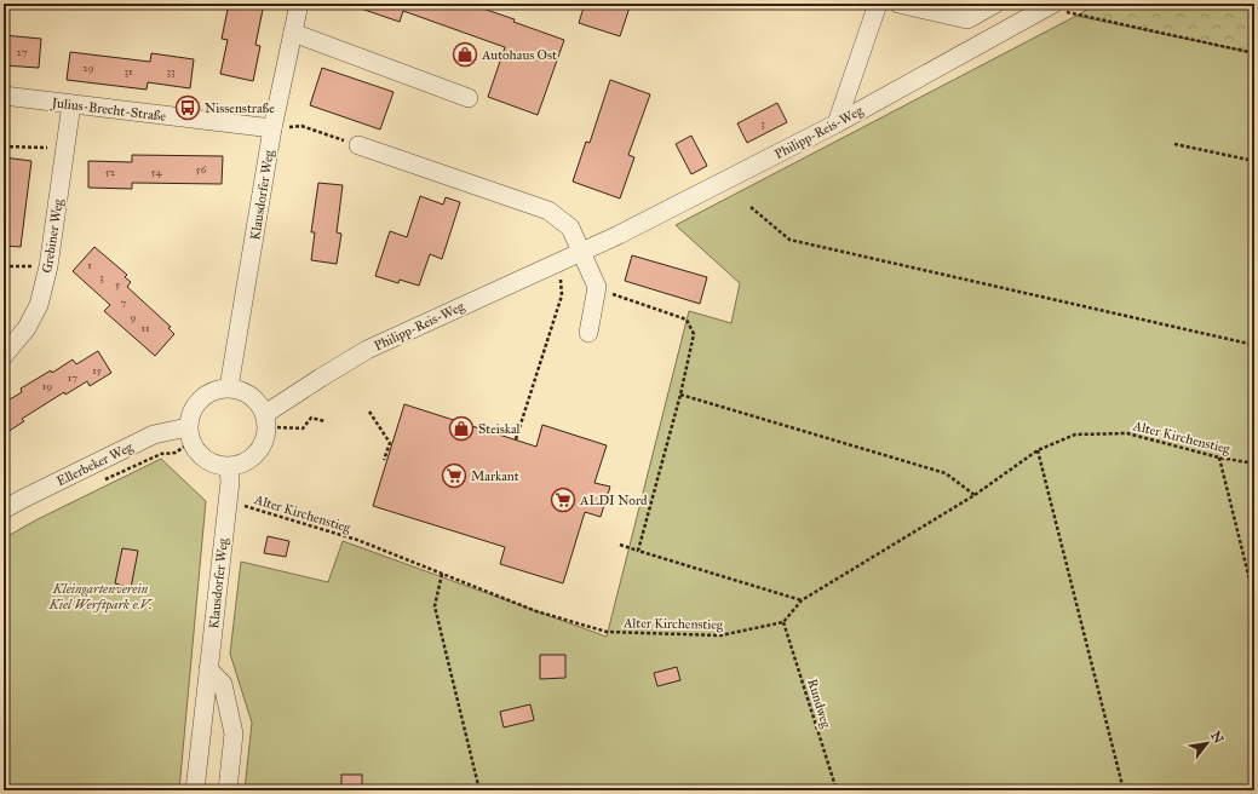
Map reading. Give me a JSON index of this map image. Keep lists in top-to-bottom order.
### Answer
{
  "streets": {
    "street": [
      "Julius-Brecht-Straße",
      "Philipp-Reis-Weg",
      "Klausdorfer Weg",
      "Grebiner Weg",
      "Ellerbeker Weg"
    ],
    "path": ["Alter Kirchenstieg", "Rundweg"]
  },
  "crossings": [
    ["Julius-Brecht-Straße", "Klausdorfer Weg"],
    ["Julius-Brecht-Straße", "Grebiner Weg"],
    ["Philipp-Reis-Weg", "Klausdorfer Weg"],
    ["Philipp-Reis-Weg", "Ellerbeker Weg"],
    ["Klausdorfer Weg", "Alter Kirchenstieg"],
    ["Klausdorfer Weg", "Ellerbeker Weg"],
    ["Alter Kirchenstieg", "Rundweg"]
  ],
  "parks": ["Kleingartenverein Kiel Werftpark e.V."],
  "places": {
    "shop": ["Autohaus Ost", "Steiskal"],
    "bus stop": ["Nissenstraße"],
    "supermarket": ["Markant", "ALDI Nord"]
  },
  "house_numbers": [
    "27",
    "29",
    "31",
    "33",
    "3",
    "56",
    "52",
    "54",
    "1",
    "3",
    "5",
    "7",
    "9",
    "11",
    "15",
    "17",
    "19"
  ],
  "north": "top right"
}
